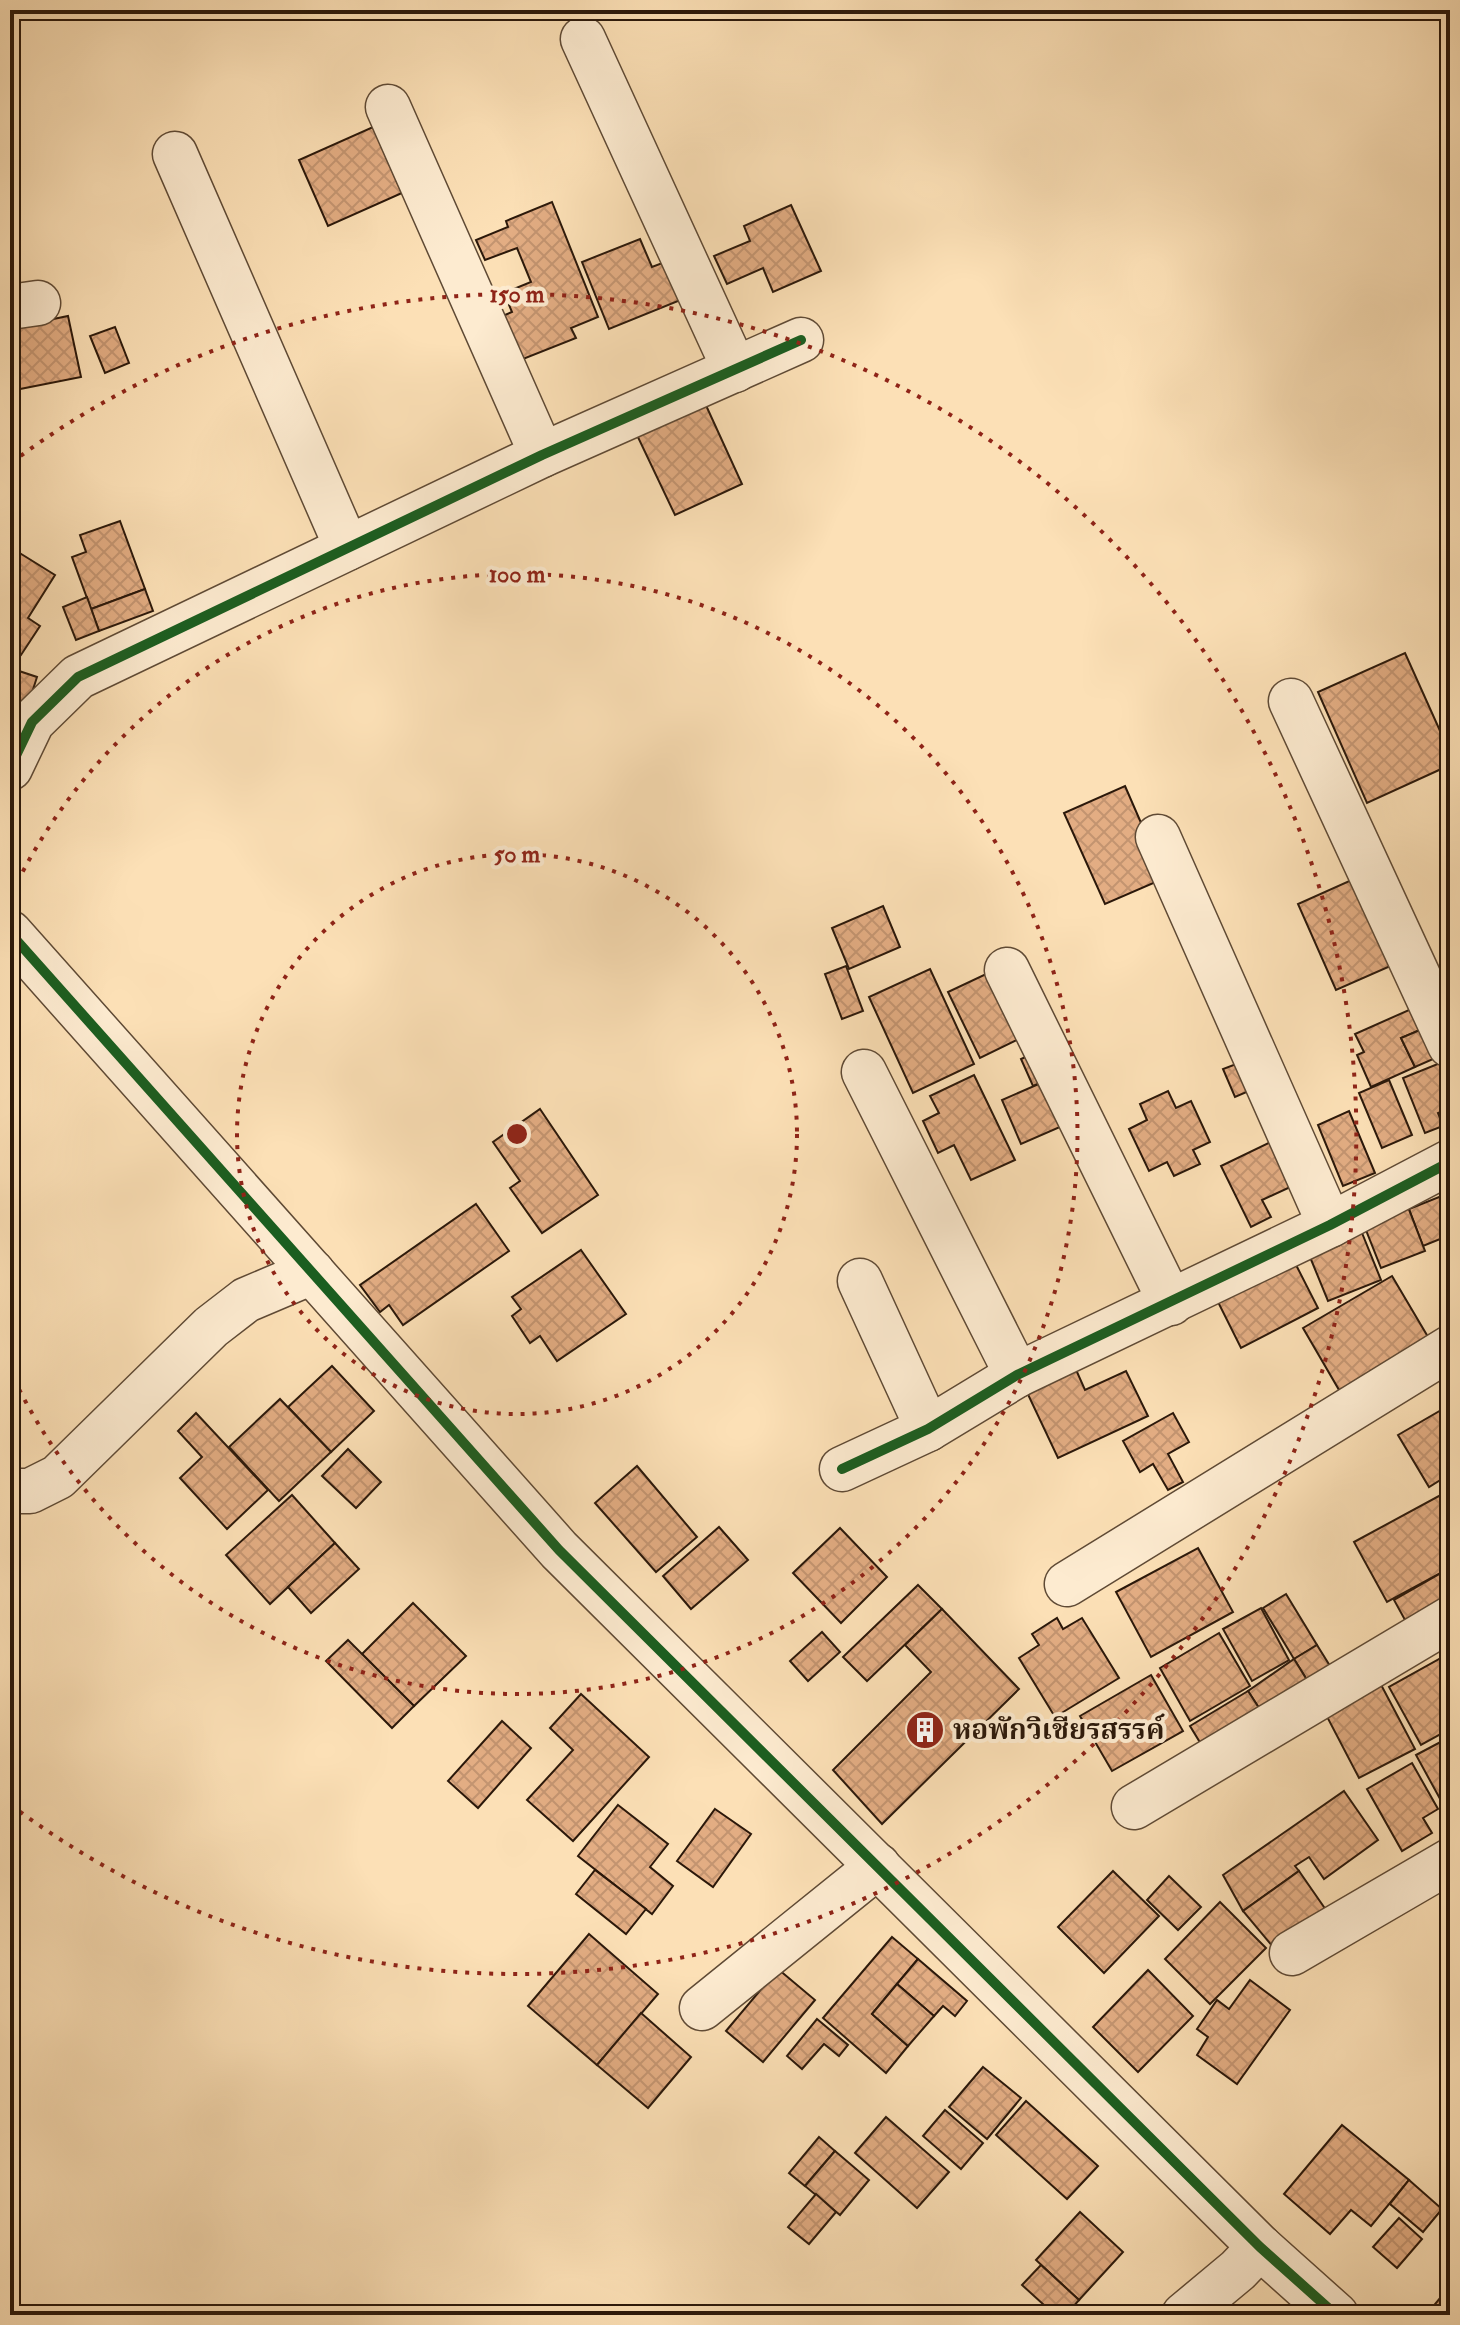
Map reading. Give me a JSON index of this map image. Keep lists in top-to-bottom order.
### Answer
{
  "places": {
    "building": ["หอพักวิเชียรสรรค์"]
  },
  "rings": ["150 m", "100 m", "50 m"]
}
